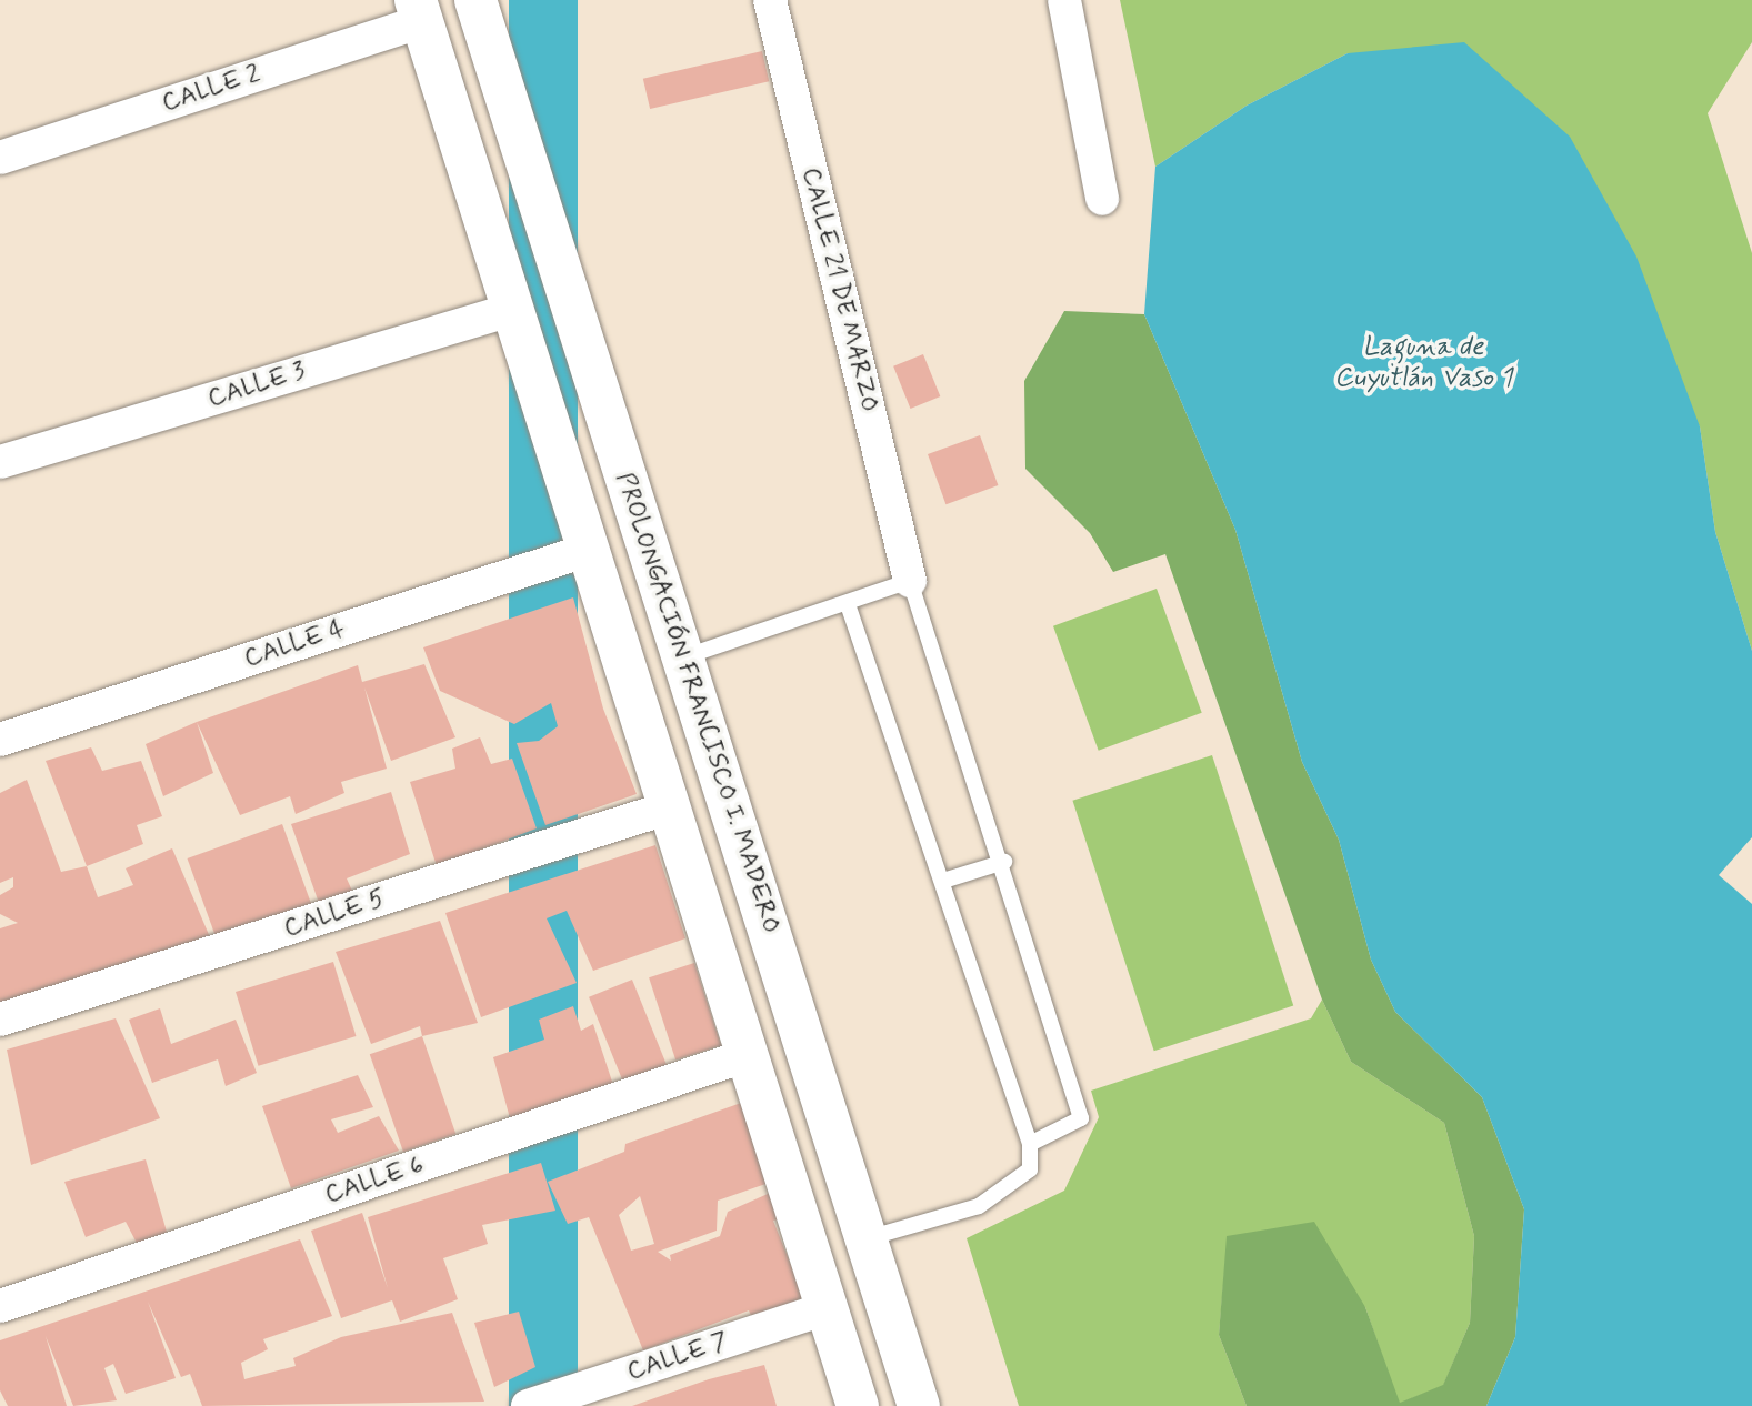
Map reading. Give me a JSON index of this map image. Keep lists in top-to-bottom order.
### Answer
{
  "streets": {
    "street": [
      "CALLE 2",
      "CALLE 21 DE MARZO",
      "CALLE 3",
      "CALLE 4",
      "PROLONGACIÓN FRANCISCO I. MADERO",
      "CALLE 5",
      "CALLE 6",
      "CALLE 7"
    ]
  },
  "water": ["Laguna de Cuyutlán Vaso 1"]
}
